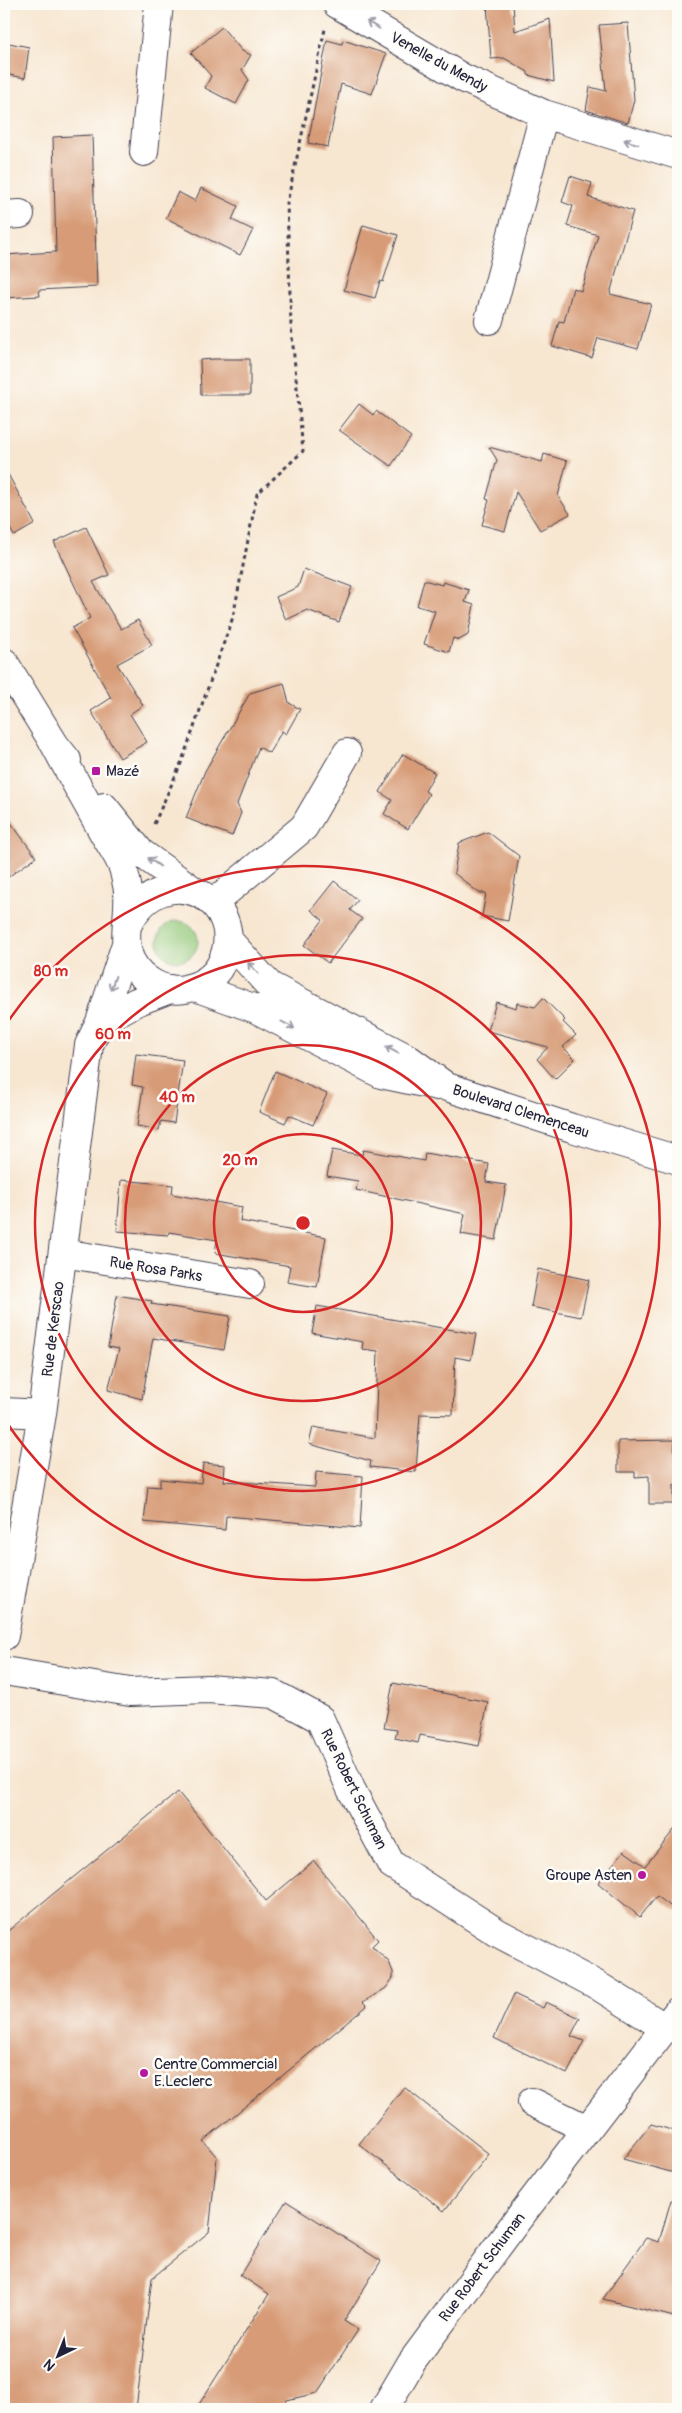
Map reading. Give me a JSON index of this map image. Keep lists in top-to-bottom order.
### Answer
{
  "streets": {
    "street": [
      "Venelle du Mendy",
      "Boulevard Clemenceau",
      "Rue Rosa Parks",
      "Rue de Kerscao",
      "Rue Robert Schuman"
    ]
  },
  "crossings": [
    ["Boulevard Clemenceau", "Rue de Kerscao"],
    ["Rue Rosa Parks", "Rue de Kerscao"]
  ],
  "one_way": ["Venelle du Mendy"],
  "places": {
    "transit": ["Mazé"],
    "other": ["Groupe Asten", "Centre Commercial E.Leclerc"]
  },
  "north": "bottom left",
  "rings": [
    "80 m",
    "60 m",
    "40 m",
    "20 m"
  ]
}
